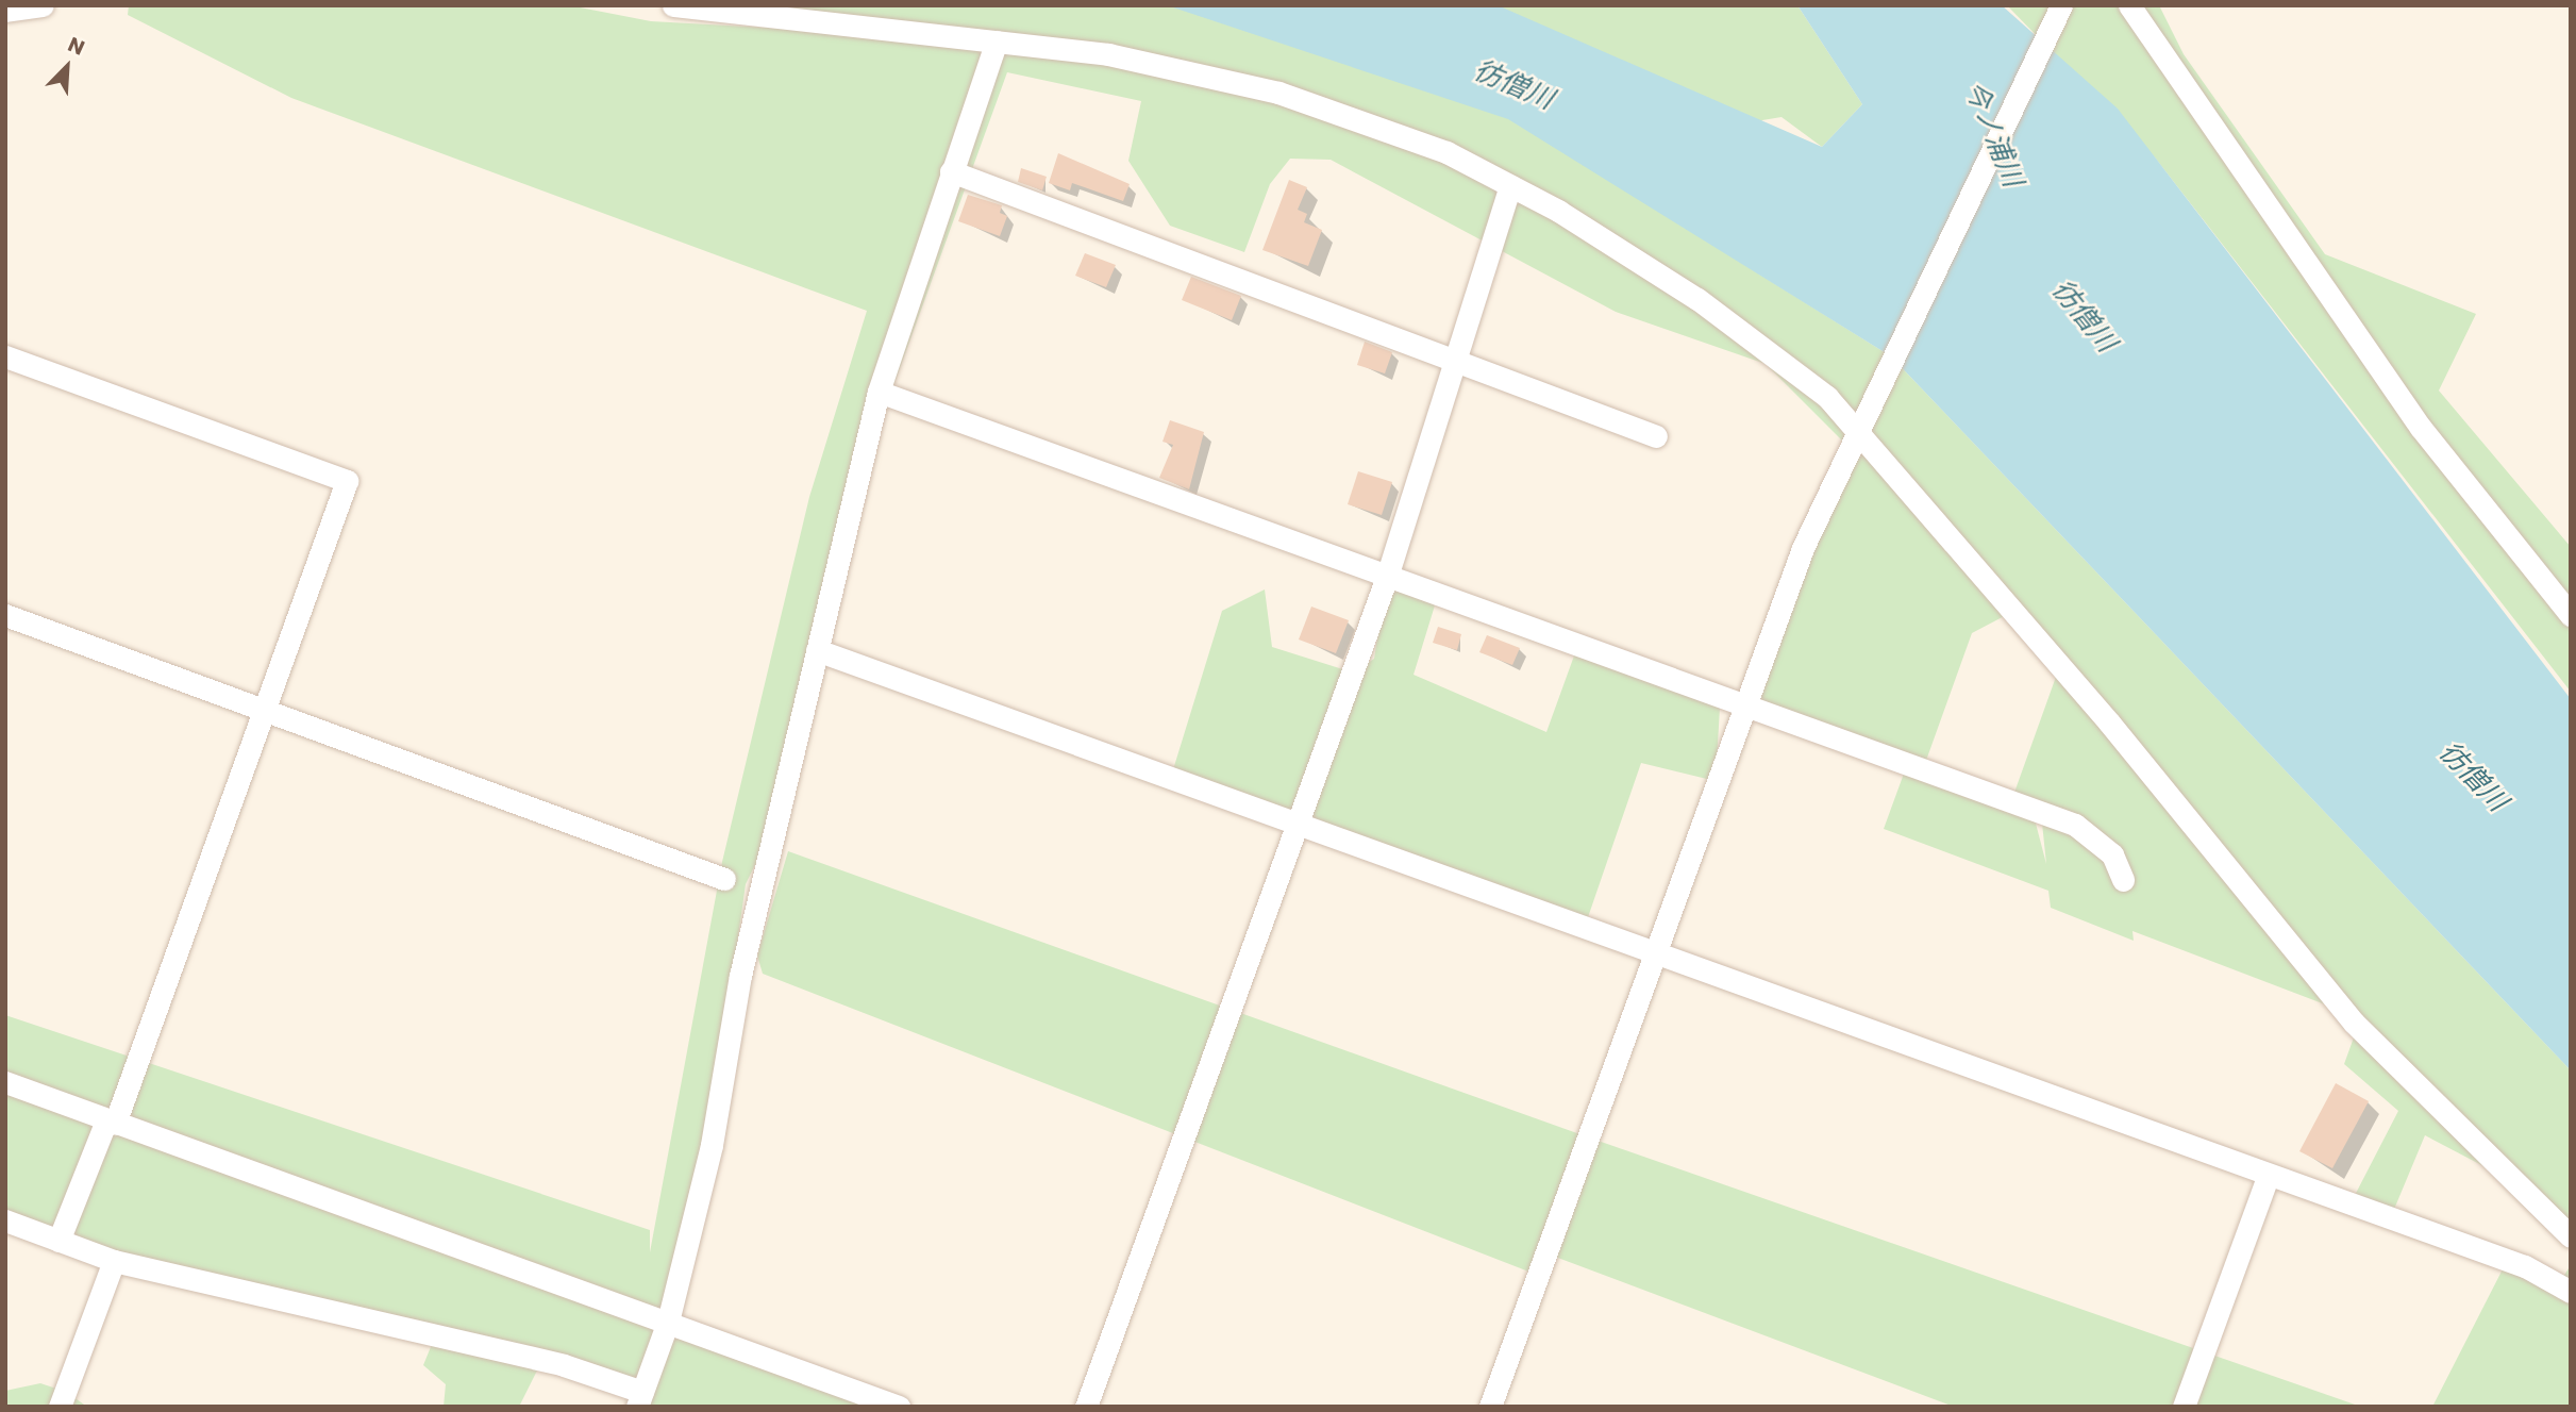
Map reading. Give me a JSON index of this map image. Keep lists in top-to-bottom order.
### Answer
{
  "water": ["彷僧川", "今ノ浦川"],
  "north": "top right"
}
